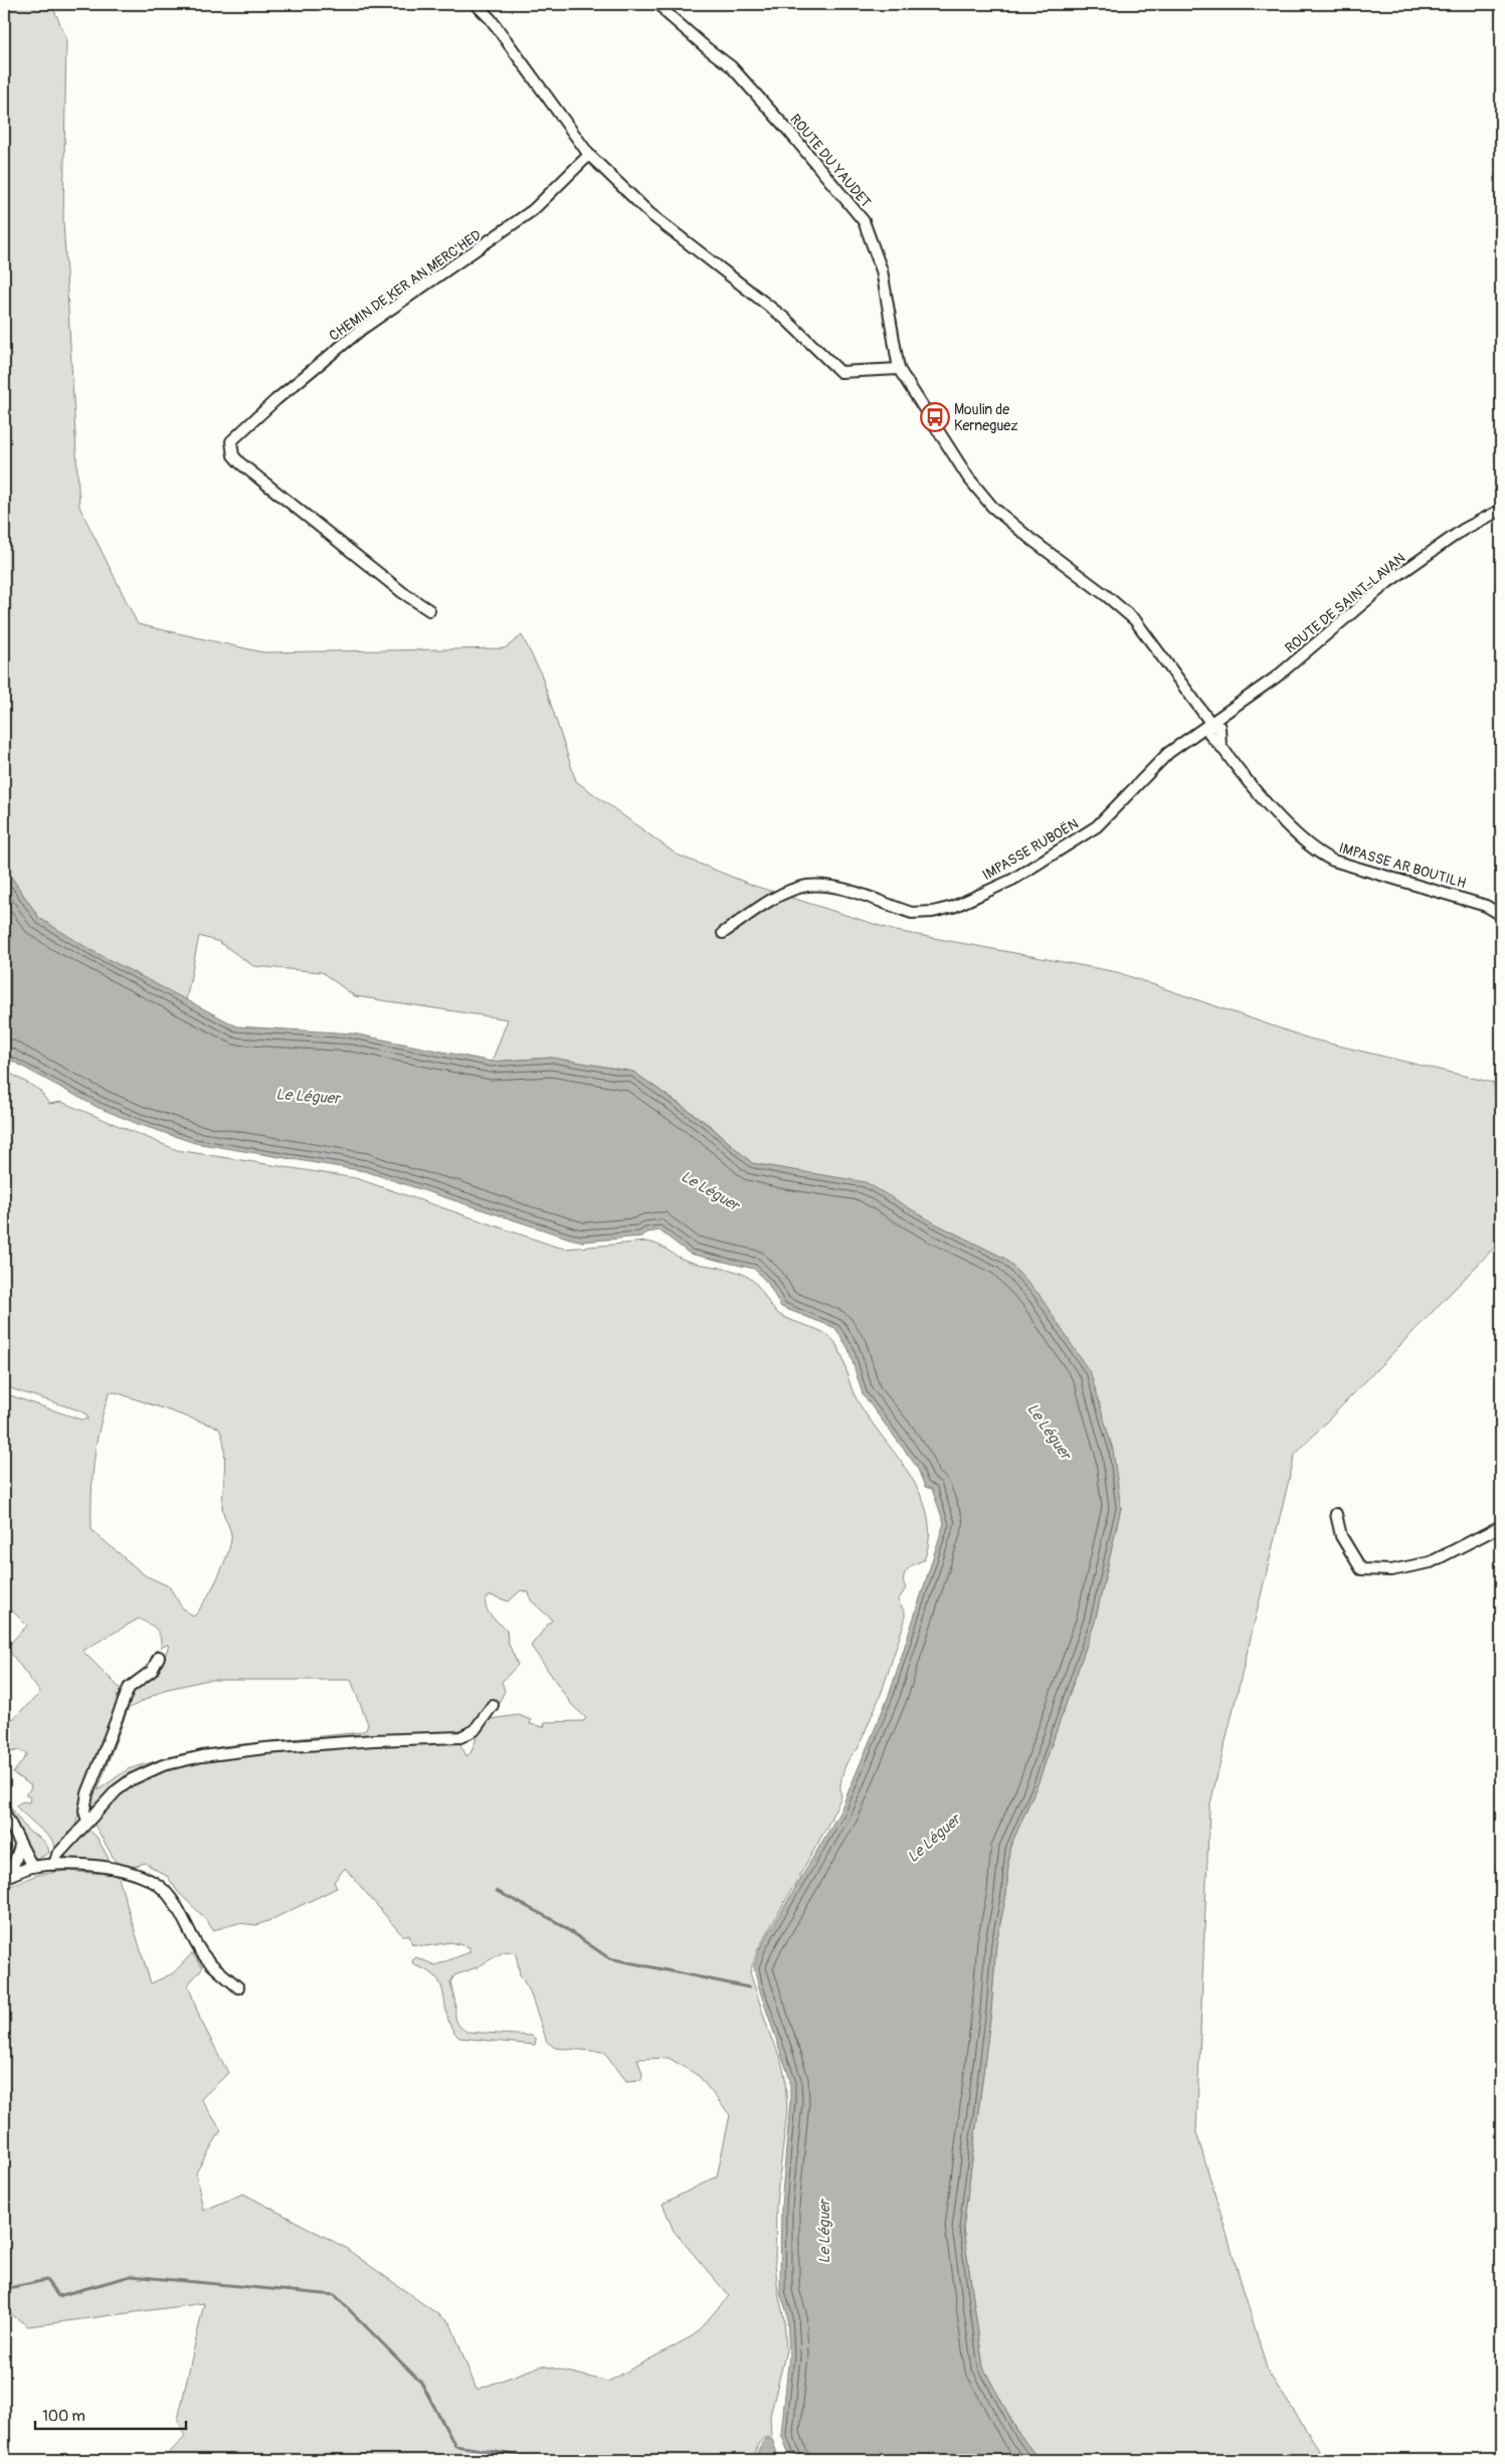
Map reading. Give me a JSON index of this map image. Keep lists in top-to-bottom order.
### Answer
{
  "streets": {
    "street": [
      "ROUTE DU YAUDET",
      "CHEMIN DE KER AN MERC'HED",
      "ROUTE DE SAINT-LAVAN",
      "IMPASSE RUBOËN",
      "IMPASSE AR BOUTILH"
    ]
  },
  "crossings": [
    ["ROUTE DU YAUDET", "ROUTE DE SAINT-LAVAN"],
    ["ROUTE DU YAUDET", "IMPASSE RUBOËN"],
    ["ROUTE DU YAUDET", "IMPASSE AR BOUTILH"],
    ["ROUTE DE SAINT-LAVAN", "IMPASSE RUBOËN"],
    ["ROUTE DE SAINT-LAVAN", "IMPASSE AR BOUTILH"],
    ["IMPASSE RUBOËN", "IMPASSE AR BOUTILH"]
  ],
  "water": ["Le Léguer"],
  "places": {
    "bus stop": ["Moulin de Kerneguez"]
  },
  "scale_bar": "100 m"
}
